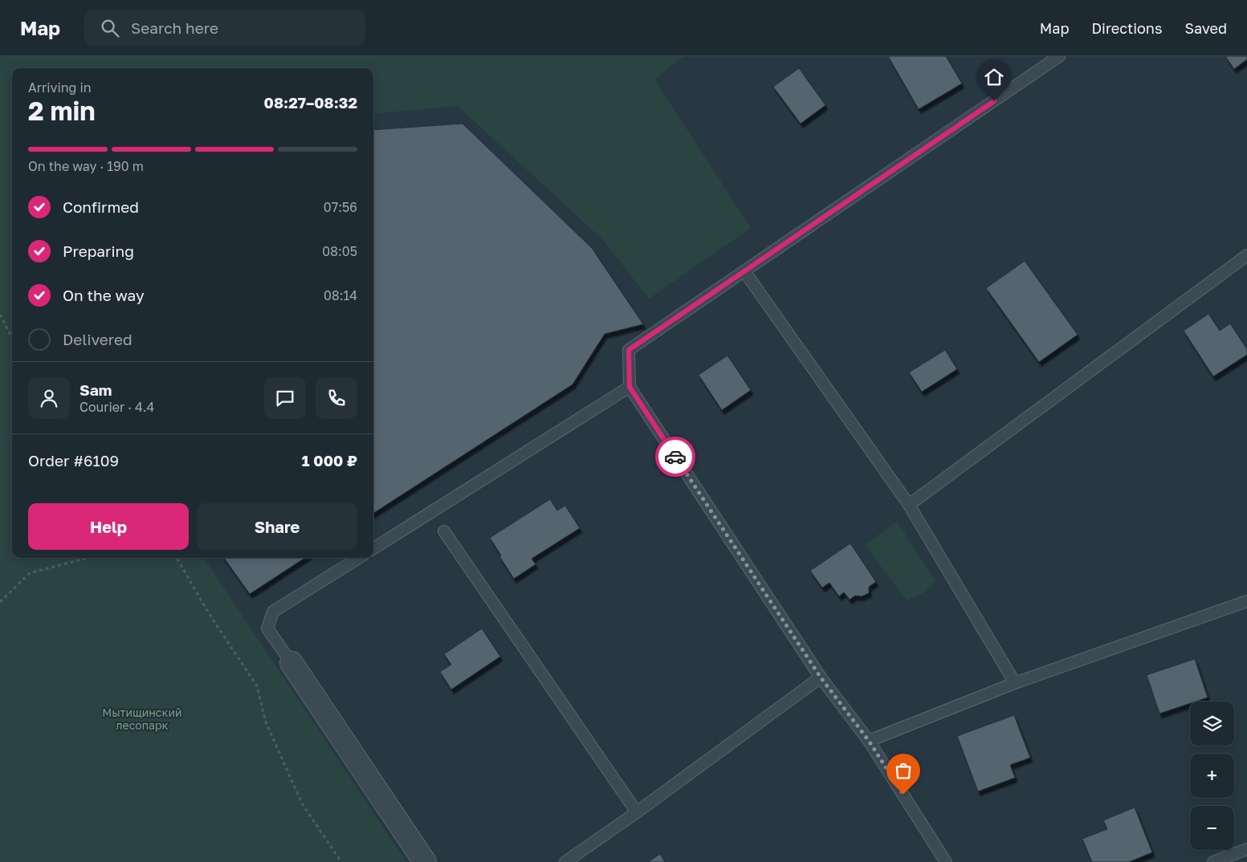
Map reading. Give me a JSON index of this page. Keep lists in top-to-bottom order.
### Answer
{
  "parks": ["Мытищинский лесопарк"],
  "page": {
    "header": "Map",
    "search": "Search here",
    "nav": ["Map", "Directions", "Saved"],
    "heading": ["2 min", "Arriving in", "08:27–08:32"],
    "panel": [
      "Sam",
      "Courier · 4.4",
      "Order #6109",
      "1 000 ₽"
    ],
    "bar": "On the way · 190 m",
    "list": [
      ["Confirmed", "07:56"],
      ["Preparing", "08:05"],
      ["On the way", "08:14"],
      "Delivered"
    ],
    "buttons": ["Help", "Share"],
    "map_buttons": ["+", "−"]
  }
}
